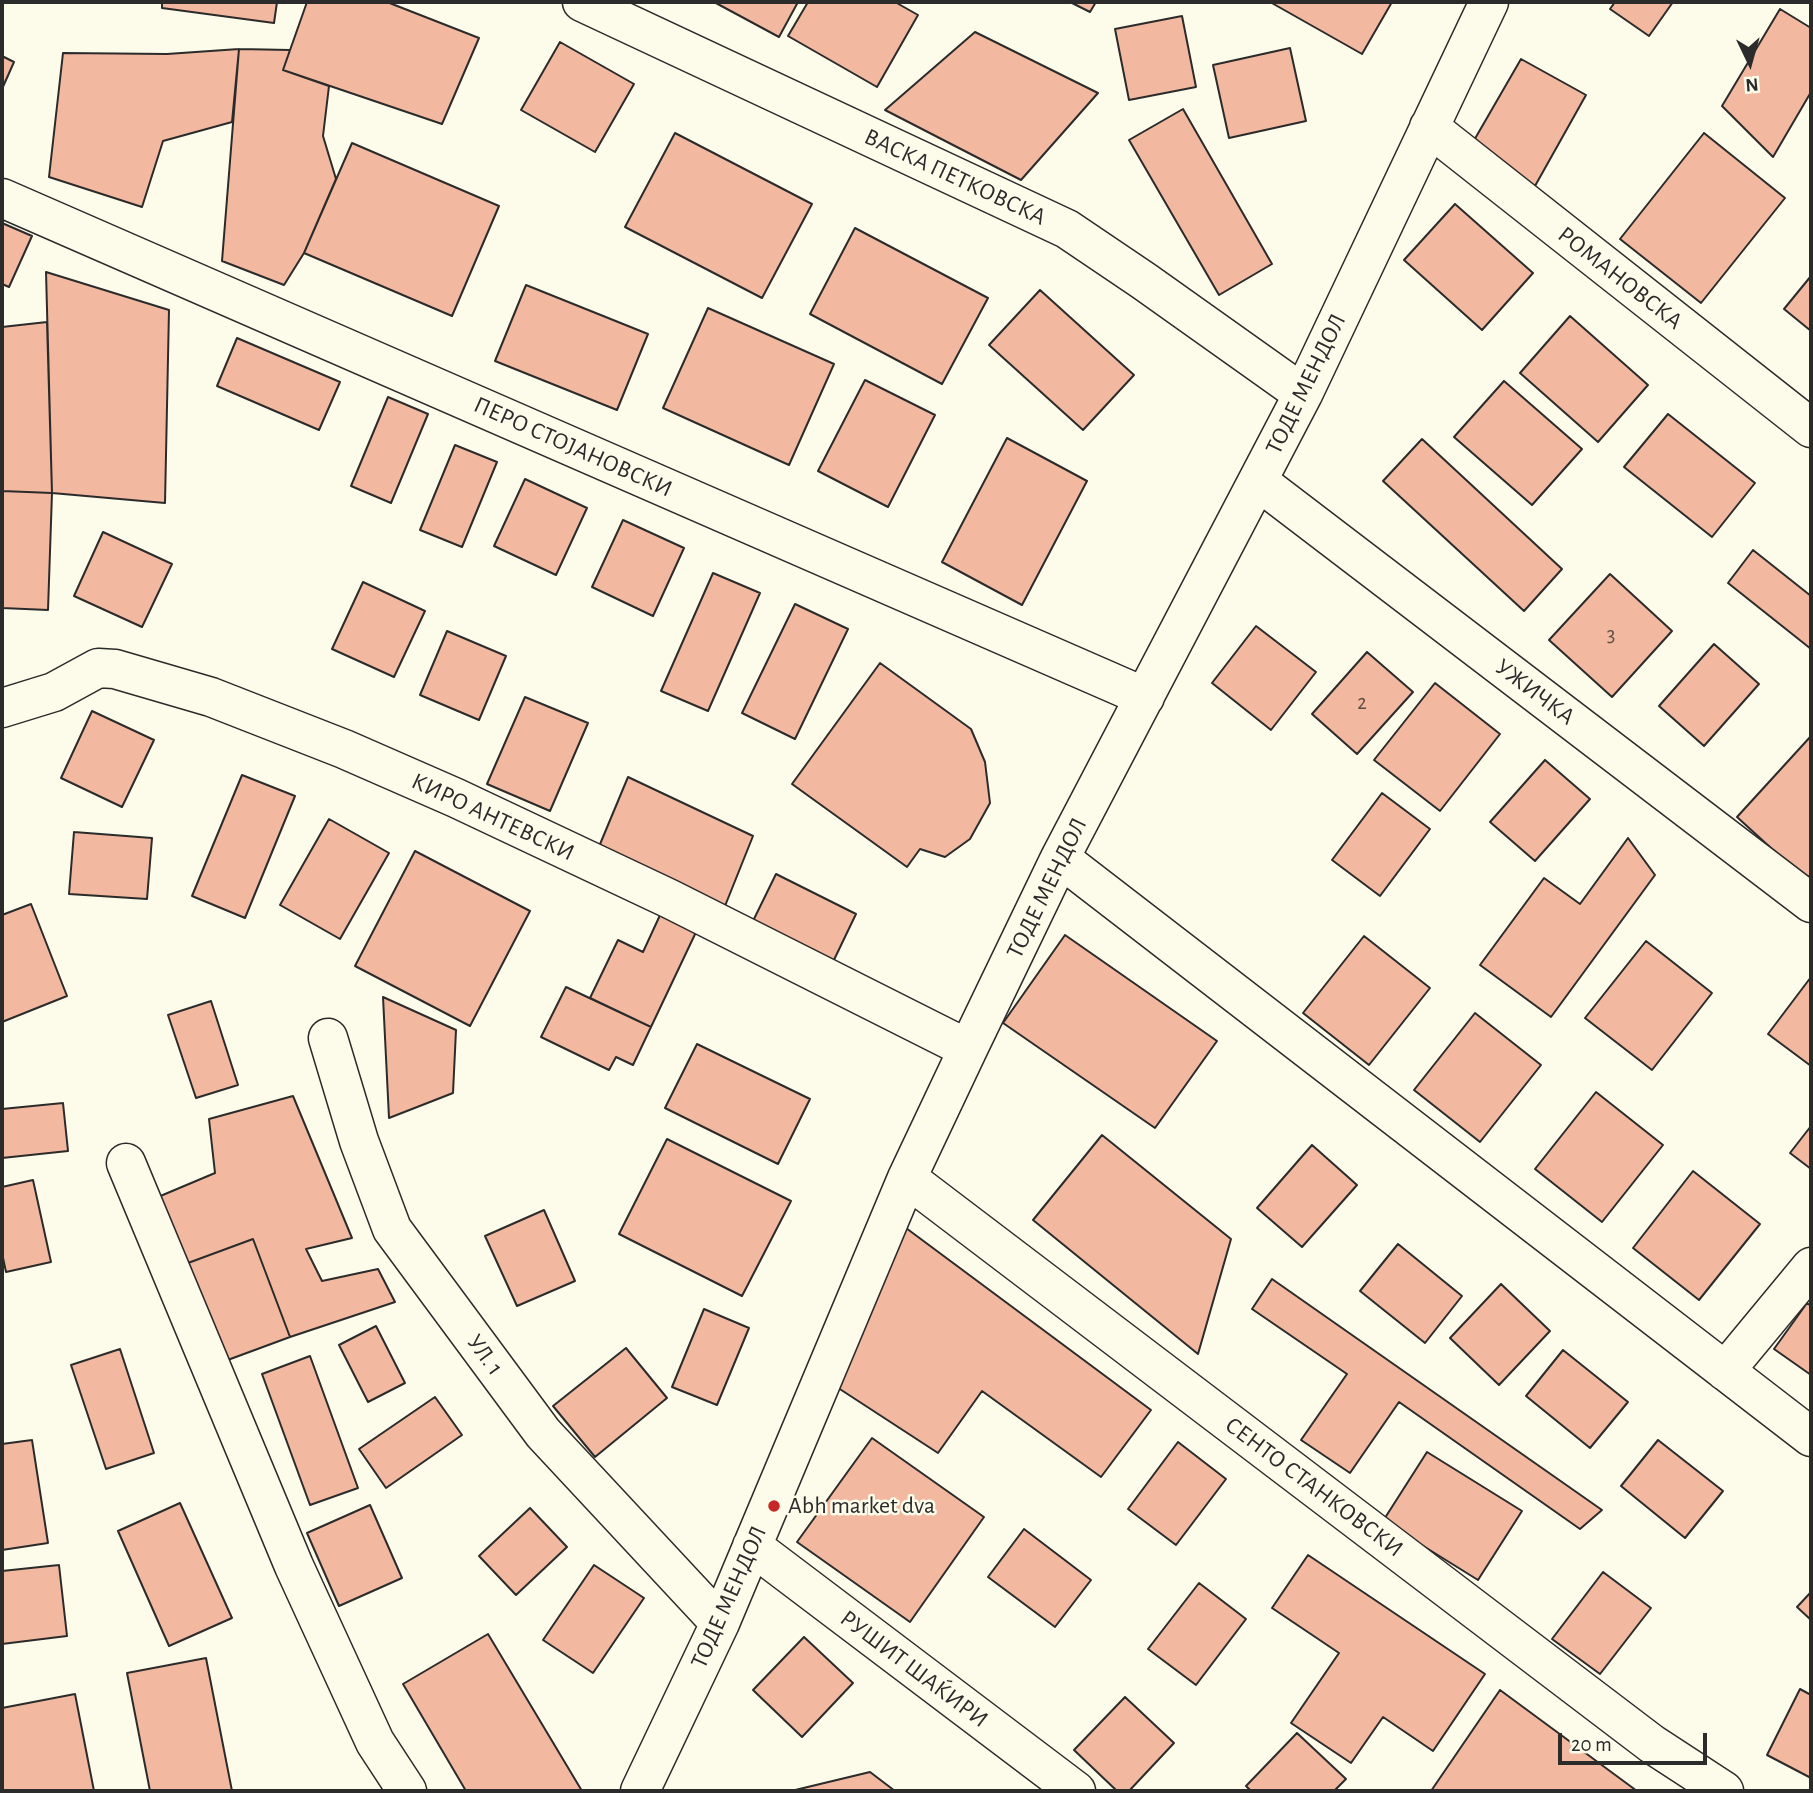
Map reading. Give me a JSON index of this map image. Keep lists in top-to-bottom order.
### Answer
{
  "streets": {
    "street": [
      "ВАСКА ПЕТКОВСКА",
      "РОМАНОВСКА",
      "ТОДЕ МЕНДОЛ",
      "ПЕРО СТОЈАНОВСКИ",
      "УЖИЧКА",
      "КИРО АНТЕВСКИ",
      "УЛ. 1",
      "СЕНТО СТАНКОВСКИ",
      "РУШИТ ШАЌИРИ"
    ]
  },
  "crossings": [
    ["ВАСКА ПЕТКОВСКА", "ТОДЕ МЕНДОЛ"],
    ["РОМАНОВСКА", "ТОДЕ МЕНДОЛ"],
    ["ТОДЕ МЕНДОЛ", "ПЕРО СТОЈАНОВСКИ"],
    ["ТОДЕ МЕНДОЛ", "УЖИЧКА"],
    ["ТОДЕ МЕНДОЛ", "КИРО АНТЕВСКИ"],
    ["ТОДЕ МЕНДОЛ", "УЛ. 1"],
    ["ТОДЕ МЕНДОЛ", "СЕНТО СТАНКОВСКИ"],
    ["ТОДЕ МЕНДОЛ", "РУШИТ ШАЌИРИ"]
  ],
  "places": ["Abh market dva"],
  "house_numbers": ["3", "2"],
  "scale_bar": "20 m",
  "north": "bottom"
}
